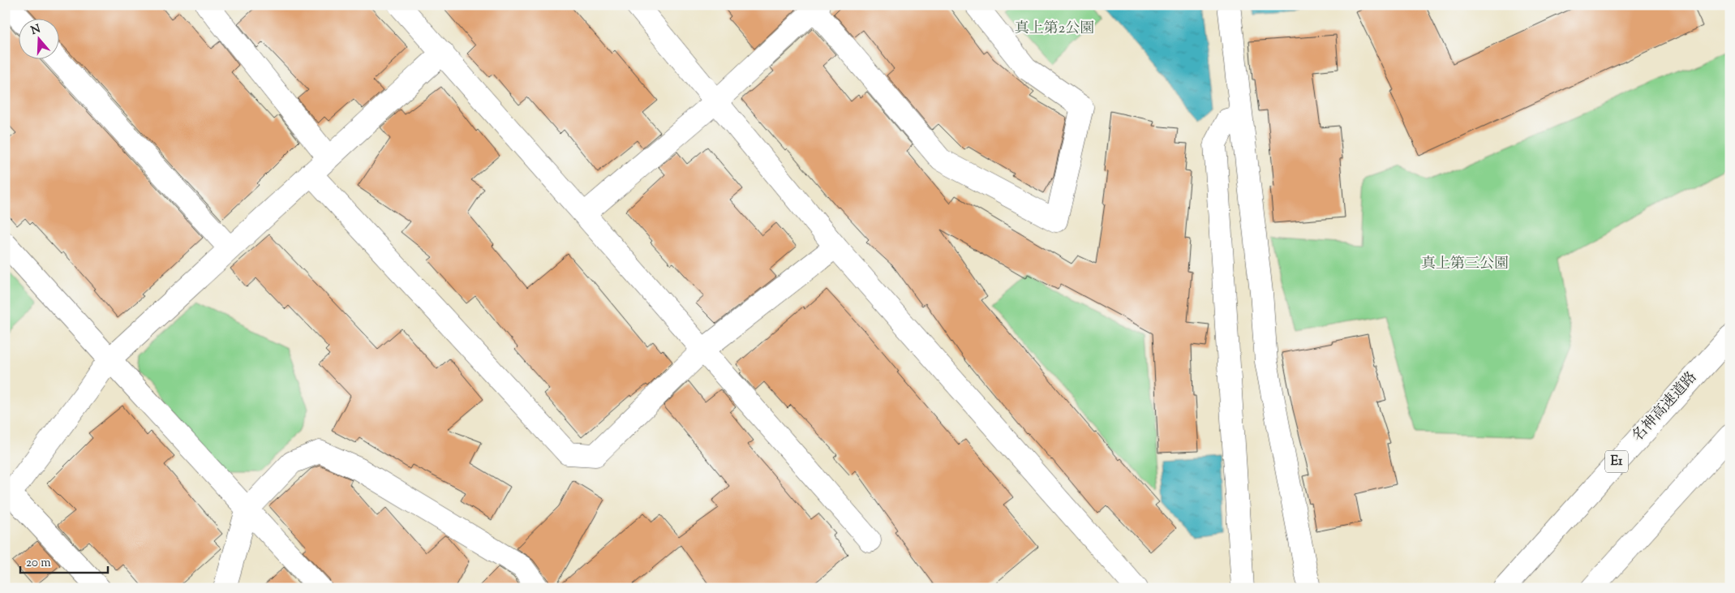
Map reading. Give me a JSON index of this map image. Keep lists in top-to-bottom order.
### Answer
{
  "streets": {
    "main road": ["名神高速道路", "E1"]
  },
  "parks": ["真上第2公園", "真上第三公園"],
  "scale_bar": "20 m",
  "north": "top"
}
